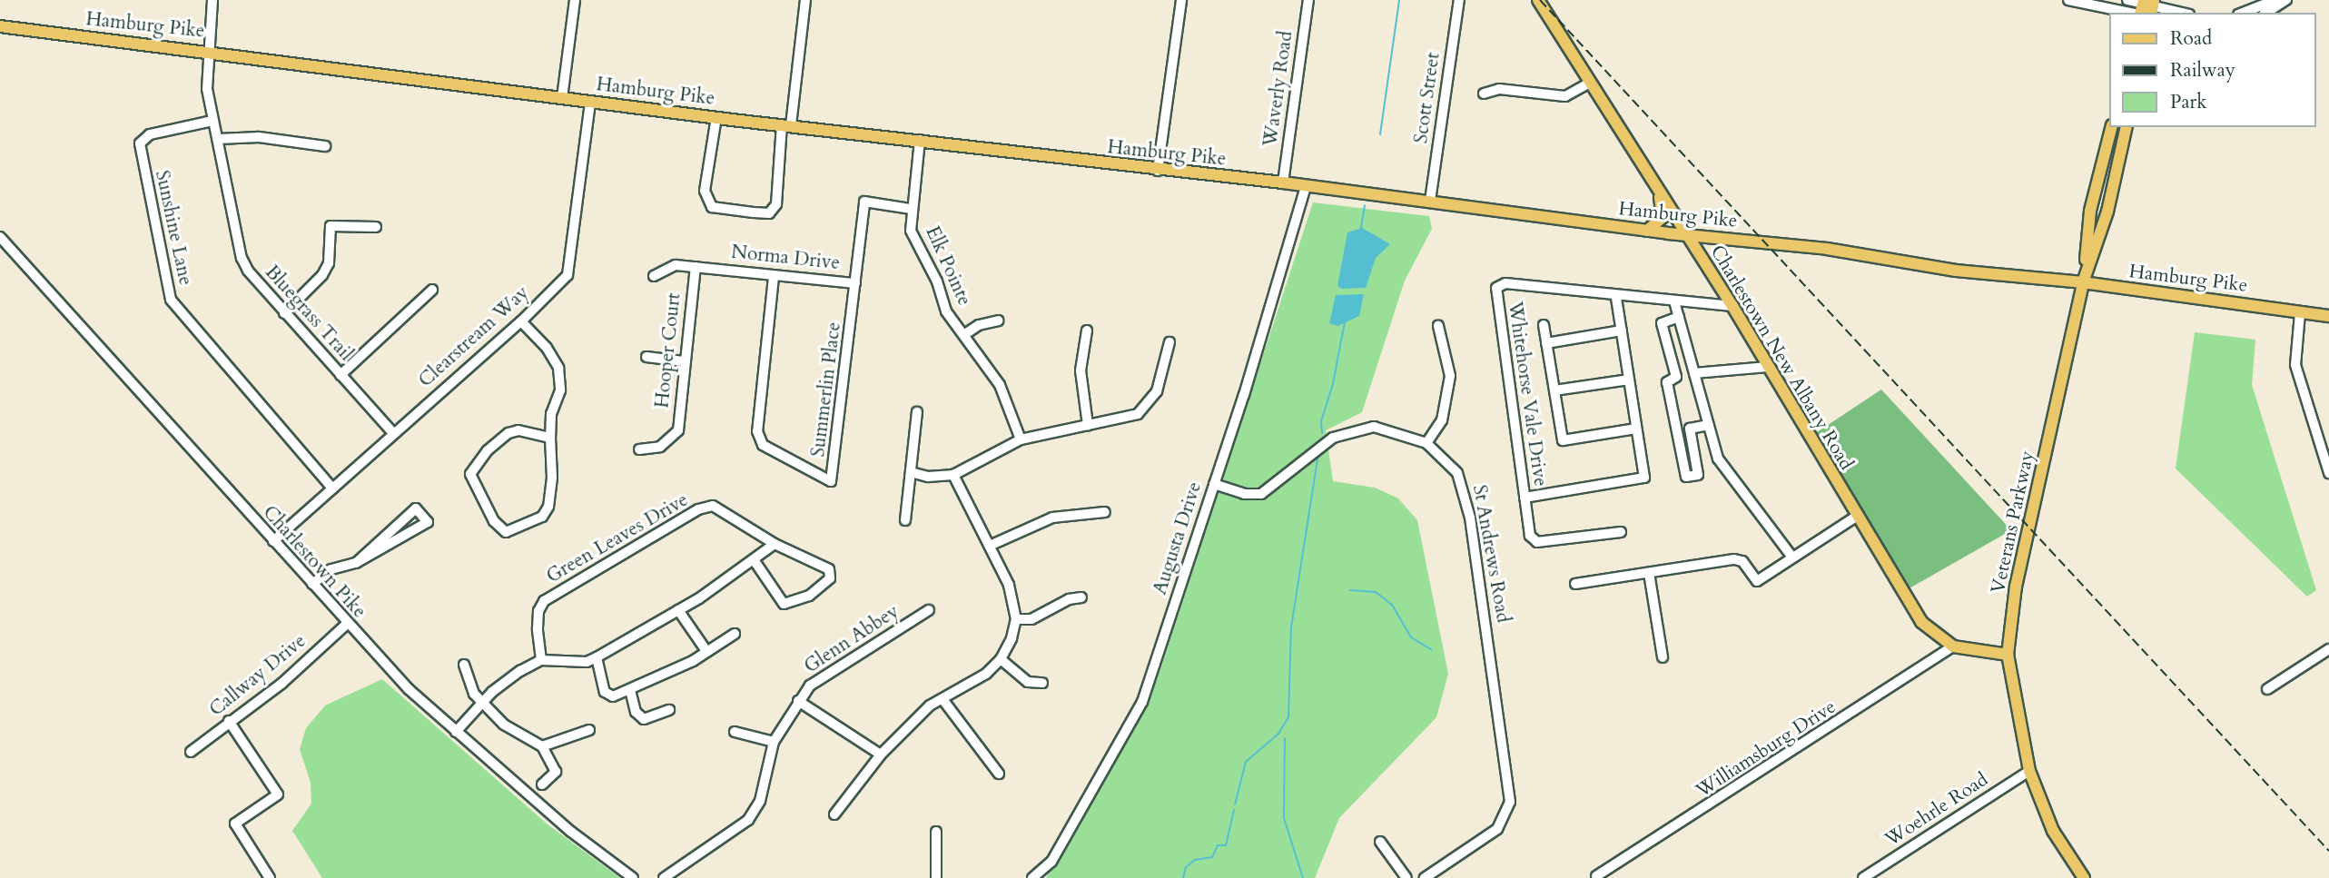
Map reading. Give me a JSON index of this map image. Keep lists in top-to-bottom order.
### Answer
{
  "streets": {
    "main road": ["Hamburg Pike", "Charlestown New Albany Road", "Veterans Parkway"],
    "street": [
      "Waverly Road",
      "Scott Street",
      "Sunshine Lane",
      "Norma Drive",
      "Elk Pointe",
      "Bluegrass Trail",
      "Clearstream Way",
      "Hooper Court",
      "Summerlin Place",
      "Whitehorse Vale Drive",
      "Green Leaves Drive",
      "Augusta Drive",
      "St Andrews Road",
      "Charlestown Pike",
      "Glenn Abbey",
      "Callway Drive",
      "Williamsburg Drive",
      "Woehrle Road"
    ]
  },
  "crossings": [
    ["Hamburg Pike", "Waverly Road"],
    ["Hamburg Pike", "Scott Street"],
    ["Hamburg Pike", "Elk Pointe"],
    ["Hamburg Pike", "Bluegrass Trail"],
    ["Hamburg Pike", "Clearstream Way"],
    ["Hamburg Pike", "Charlestown New Albany Road"],
    ["Hamburg Pike", "Veterans Parkway"],
    ["Hamburg Pike", "Augusta Drive"],
    ["Sunshine Lane", "Bluegrass Trail"],
    ["Sunshine Lane", "Clearstream Way"],
    ["Norma Drive", "Elk Pointe"],
    ["Norma Drive", "Hooper Court"],
    ["Norma Drive", "Summerlin Place"],
    ["Bluegrass Trail", "Clearstream Way"],
    ["Clearstream Way", "Charlestown Pike"],
    ["Charlestown New Albany Road", "Whitehorse Vale Drive"],
    ["Charlestown New Albany Road", "Veterans Parkway"],
    ["Charlestown New Albany Road", "Williamsburg Drive"],
    ["Veterans Parkway", "Woehrle Road"],
    ["Augusta Drive", "St Andrews Road"],
    ["Charlestown Pike", "Callway Drive"]
  ],
  "legend": ["Road", "Railway", "Park"]
}
